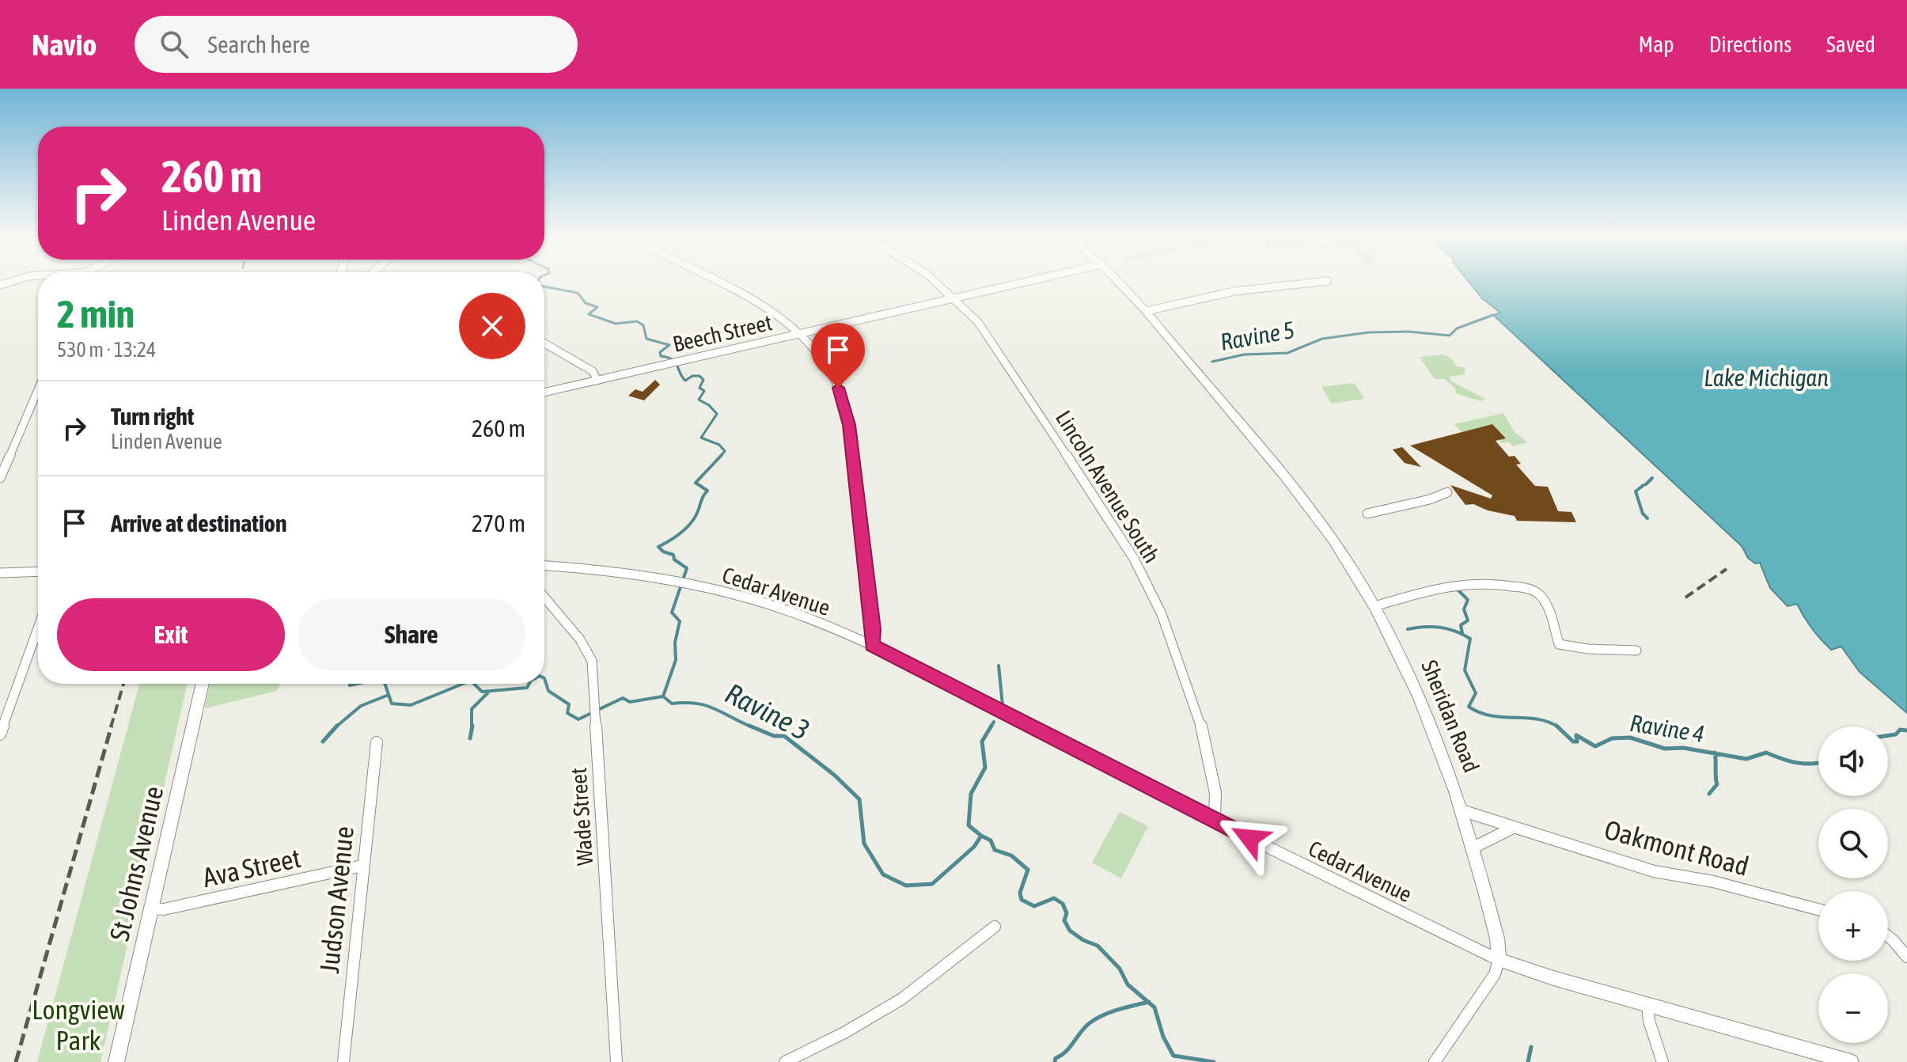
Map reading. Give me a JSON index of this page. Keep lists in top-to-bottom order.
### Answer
{
  "streets": {
    "street": [
      "Beech Street",
      "Lincoln Avenue South",
      "Cedar Avenue",
      "Sheridan Road",
      "Wade Street",
      "Oakmont Road",
      "St Johns Avenue",
      "Ava Street",
      "Judson Avenue"
    ]
  },
  "crossings": [
    ["Beech Street", "Lincoln Avenue South"],
    ["Lincoln Avenue South", "Cedar Avenue"],
    ["Cedar Avenue", "Sheridan Road"],
    ["Sheridan Road", "Oakmont Road"],
    ["St Johns Avenue", "Ava Street"],
    ["Ava Street", "Judson Avenue"]
  ],
  "water": [
    "Ravine 5",
    "Lake Michigan",
    "Ravine 3",
    "Ravine 4"
  ],
  "parks": ["Longview Park"],
  "page": {
    "header": "Navio",
    "search": "Search here",
    "nav": ["Map", "Directions", "Saved"],
    "turn": ["260 m", "Linden Avenue"],
    "heading": ["2 min", "530 m · 13:24"],
    "list": [
      {
        "name": "Turn right",
        "note": "Linden Avenue",
        "value": "260 m"
      },
      {
        "name": "Arrive at destination",
        "value": "270 m"
      }
    ],
    "buttons": ["Exit", "Share"],
    "map_buttons": ["+", "−"]
  }
}
